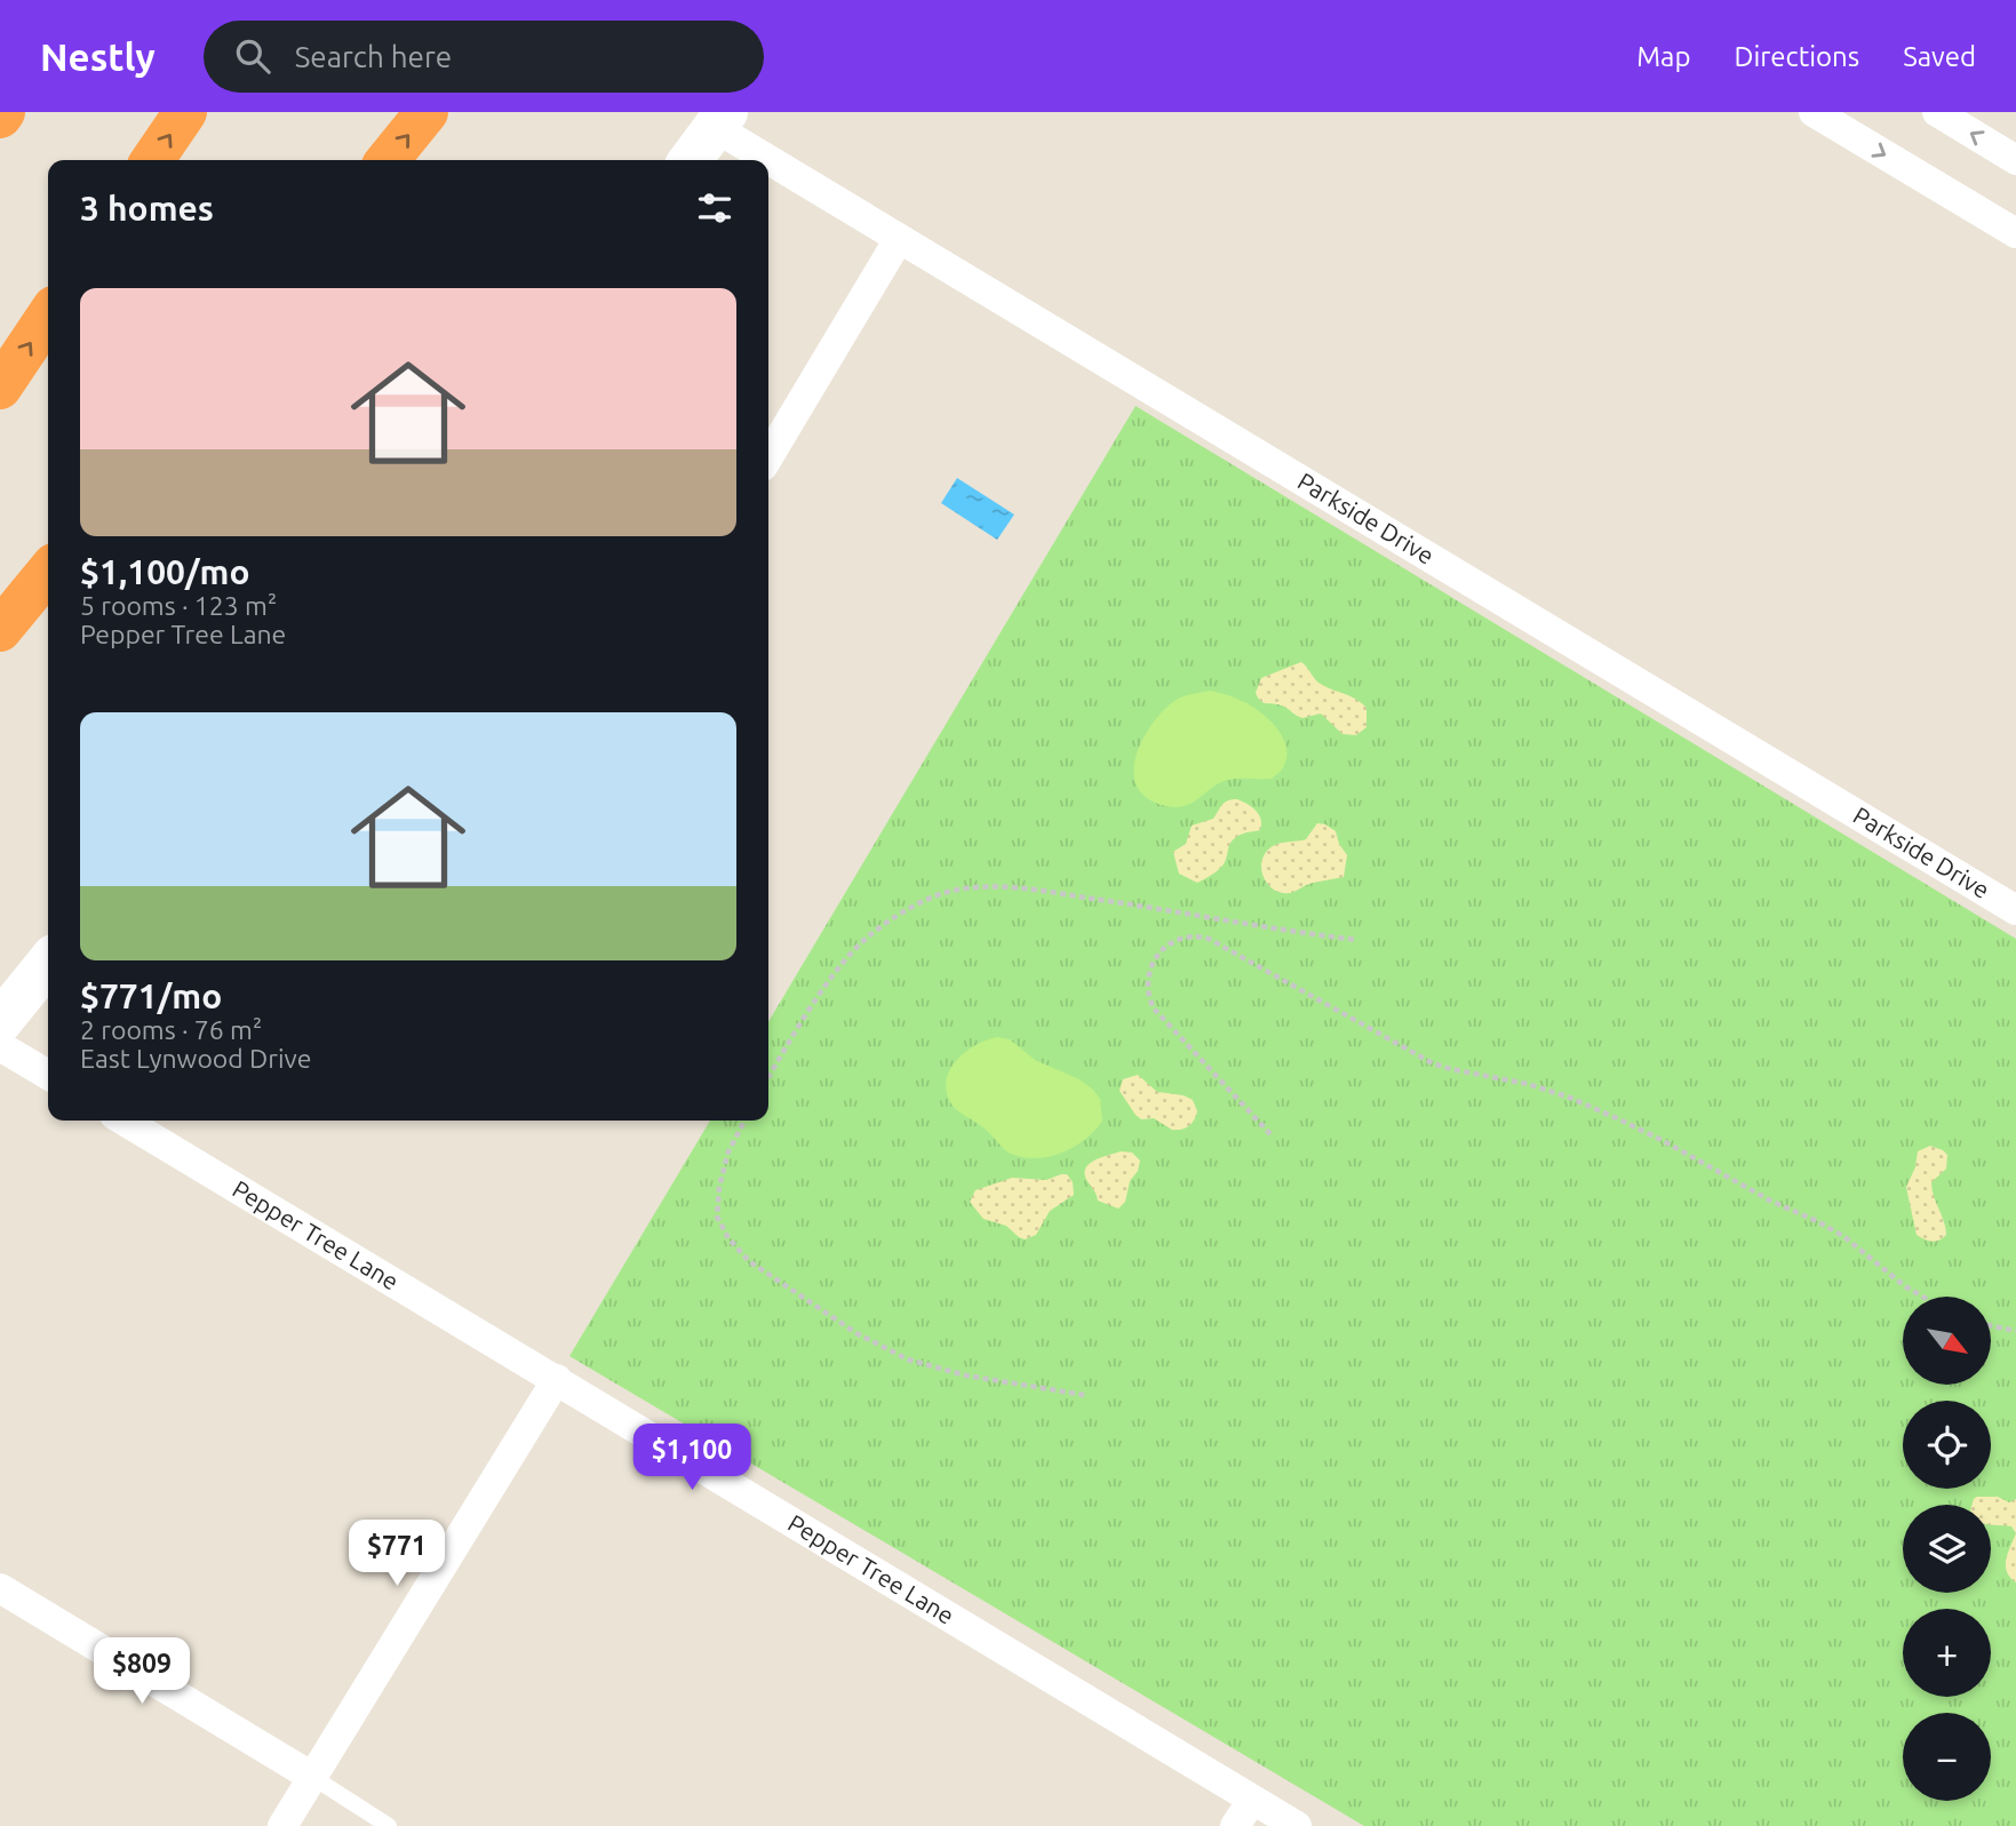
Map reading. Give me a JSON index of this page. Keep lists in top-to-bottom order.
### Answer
{
  "streets": {
    "street": ["Parkside Drive", "Pepper Tree Lane"]
  },
  "north": "bottom right",
  "page": {
    "header": "Nestly",
    "search": "Search here",
    "nav": ["Map", "Directions", "Saved"],
    "heading": "3 homes",
    "list": [
      {
        "name": "$1,100/mo",
        "note": "5 rooms · 123 m² · Pepper Tree Lane"
      },
      {
        "name": "$771/mo",
        "note": "2 rooms · 76 m² · East Lynwood Drive"
      }
    ],
    "map_buttons": ["+", "−"],
    "price": ["$1,100", "$771", "$809"]
  }
}
